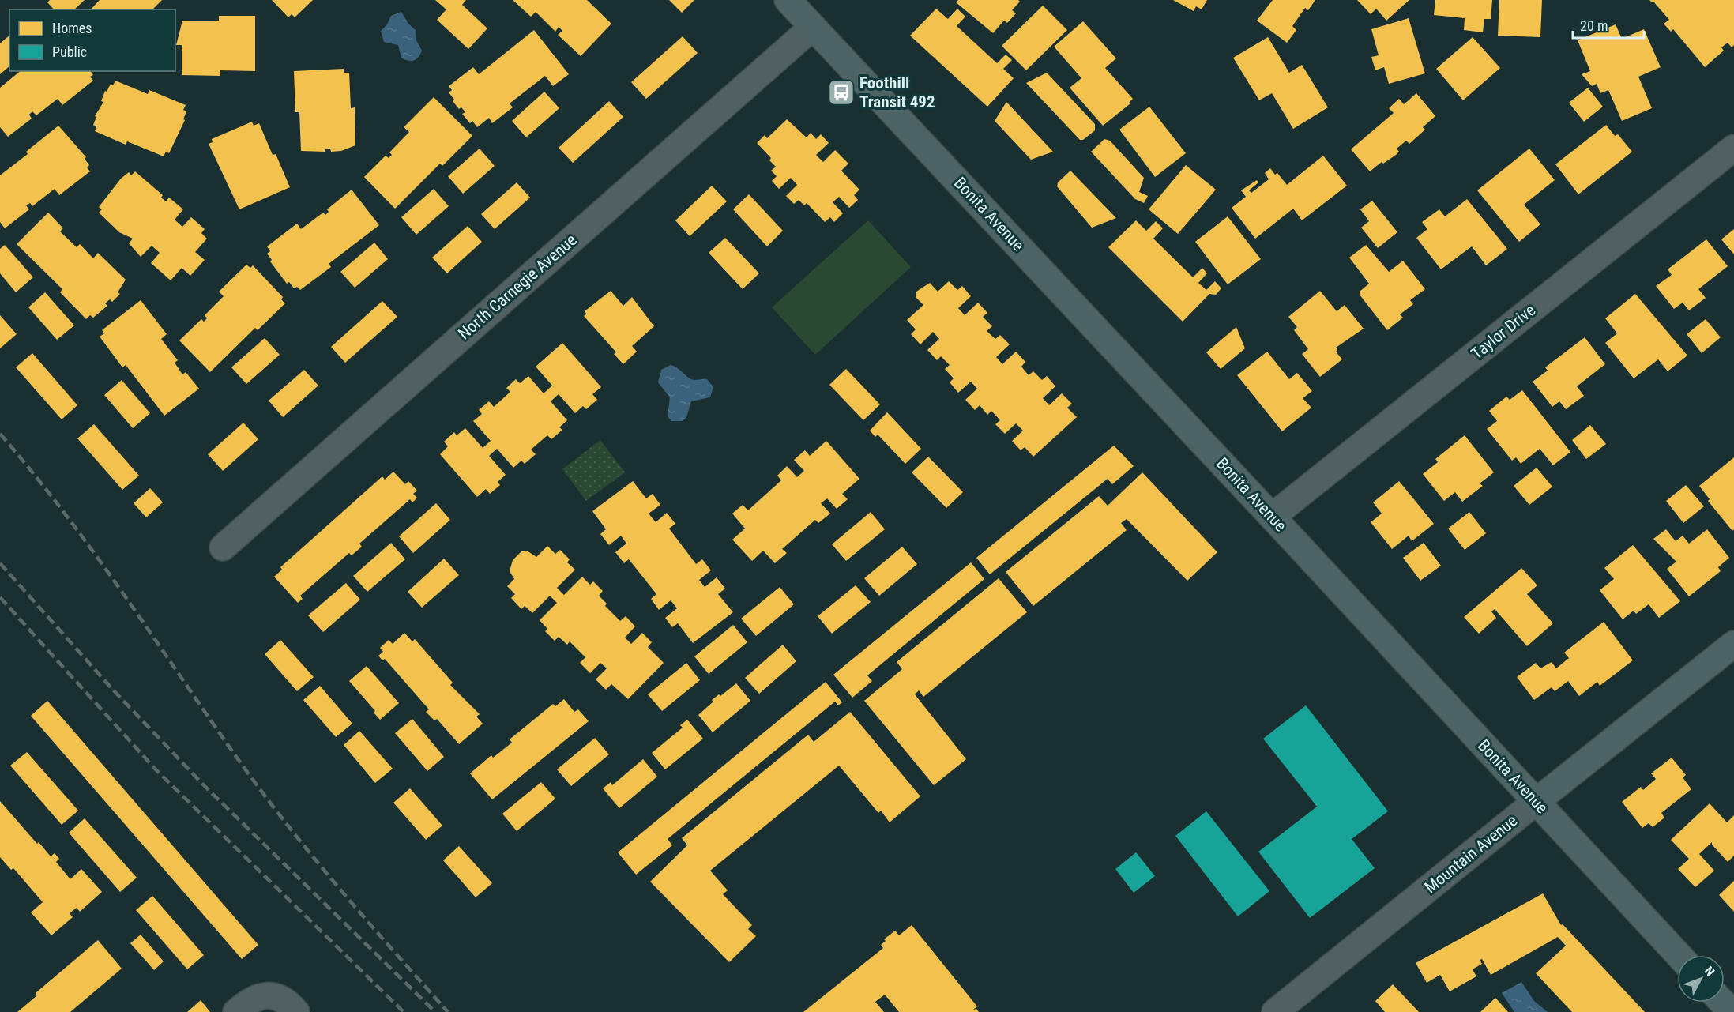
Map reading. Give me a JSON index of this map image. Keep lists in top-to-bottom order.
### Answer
{
  "streets": {
    "main road": ["Bonita Avenue", "Mountain Avenue"],
    "street": ["North Carnegie Avenue", "Taylor Drive"]
  },
  "crossings": [
    ["Bonita Avenue", "North Carnegie Avenue"],
    ["Bonita Avenue", "Taylor Drive"],
    ["Bonita Avenue", "Mountain Avenue"]
  ],
  "places": {
    "bus stop": ["Foothill Transit 492"]
  },
  "legend": ["Homes", "Public"],
  "scale_bar": "20 m",
  "north": "top right"
}
